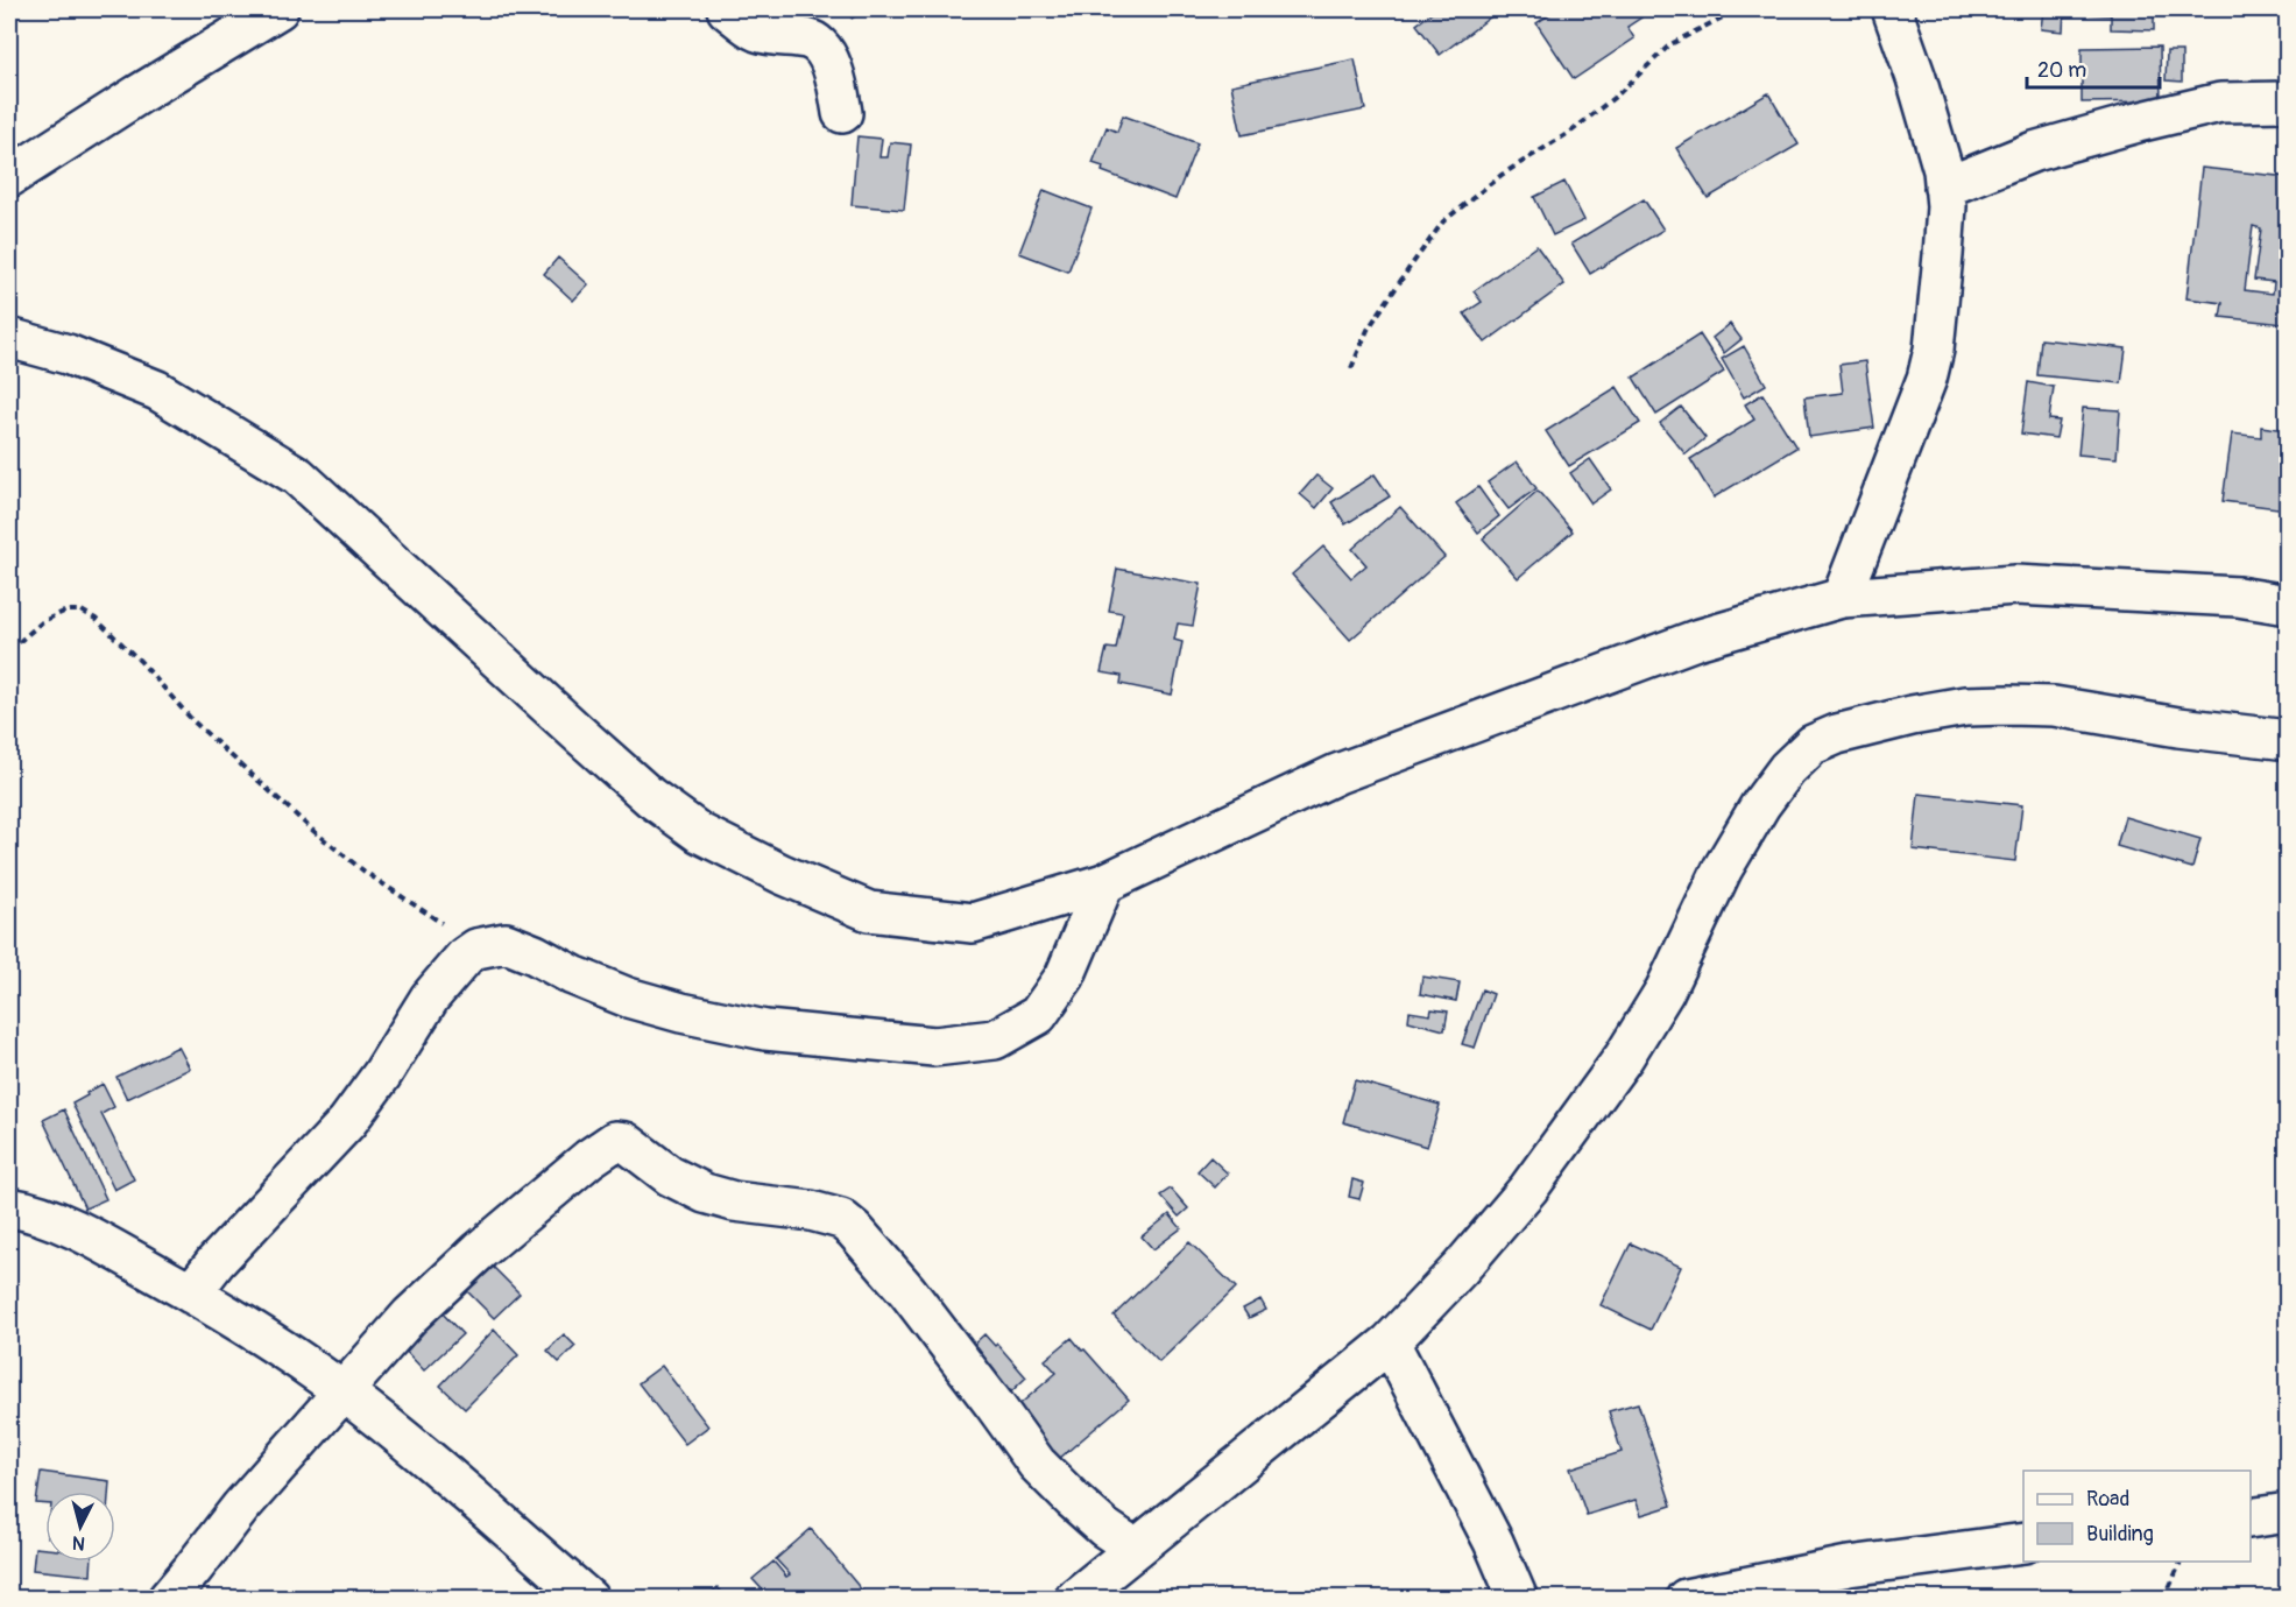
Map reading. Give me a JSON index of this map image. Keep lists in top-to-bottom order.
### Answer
{
  "legend": ["Road", "Building"],
  "scale_bar": "20 m",
  "north": "bottom"
}
